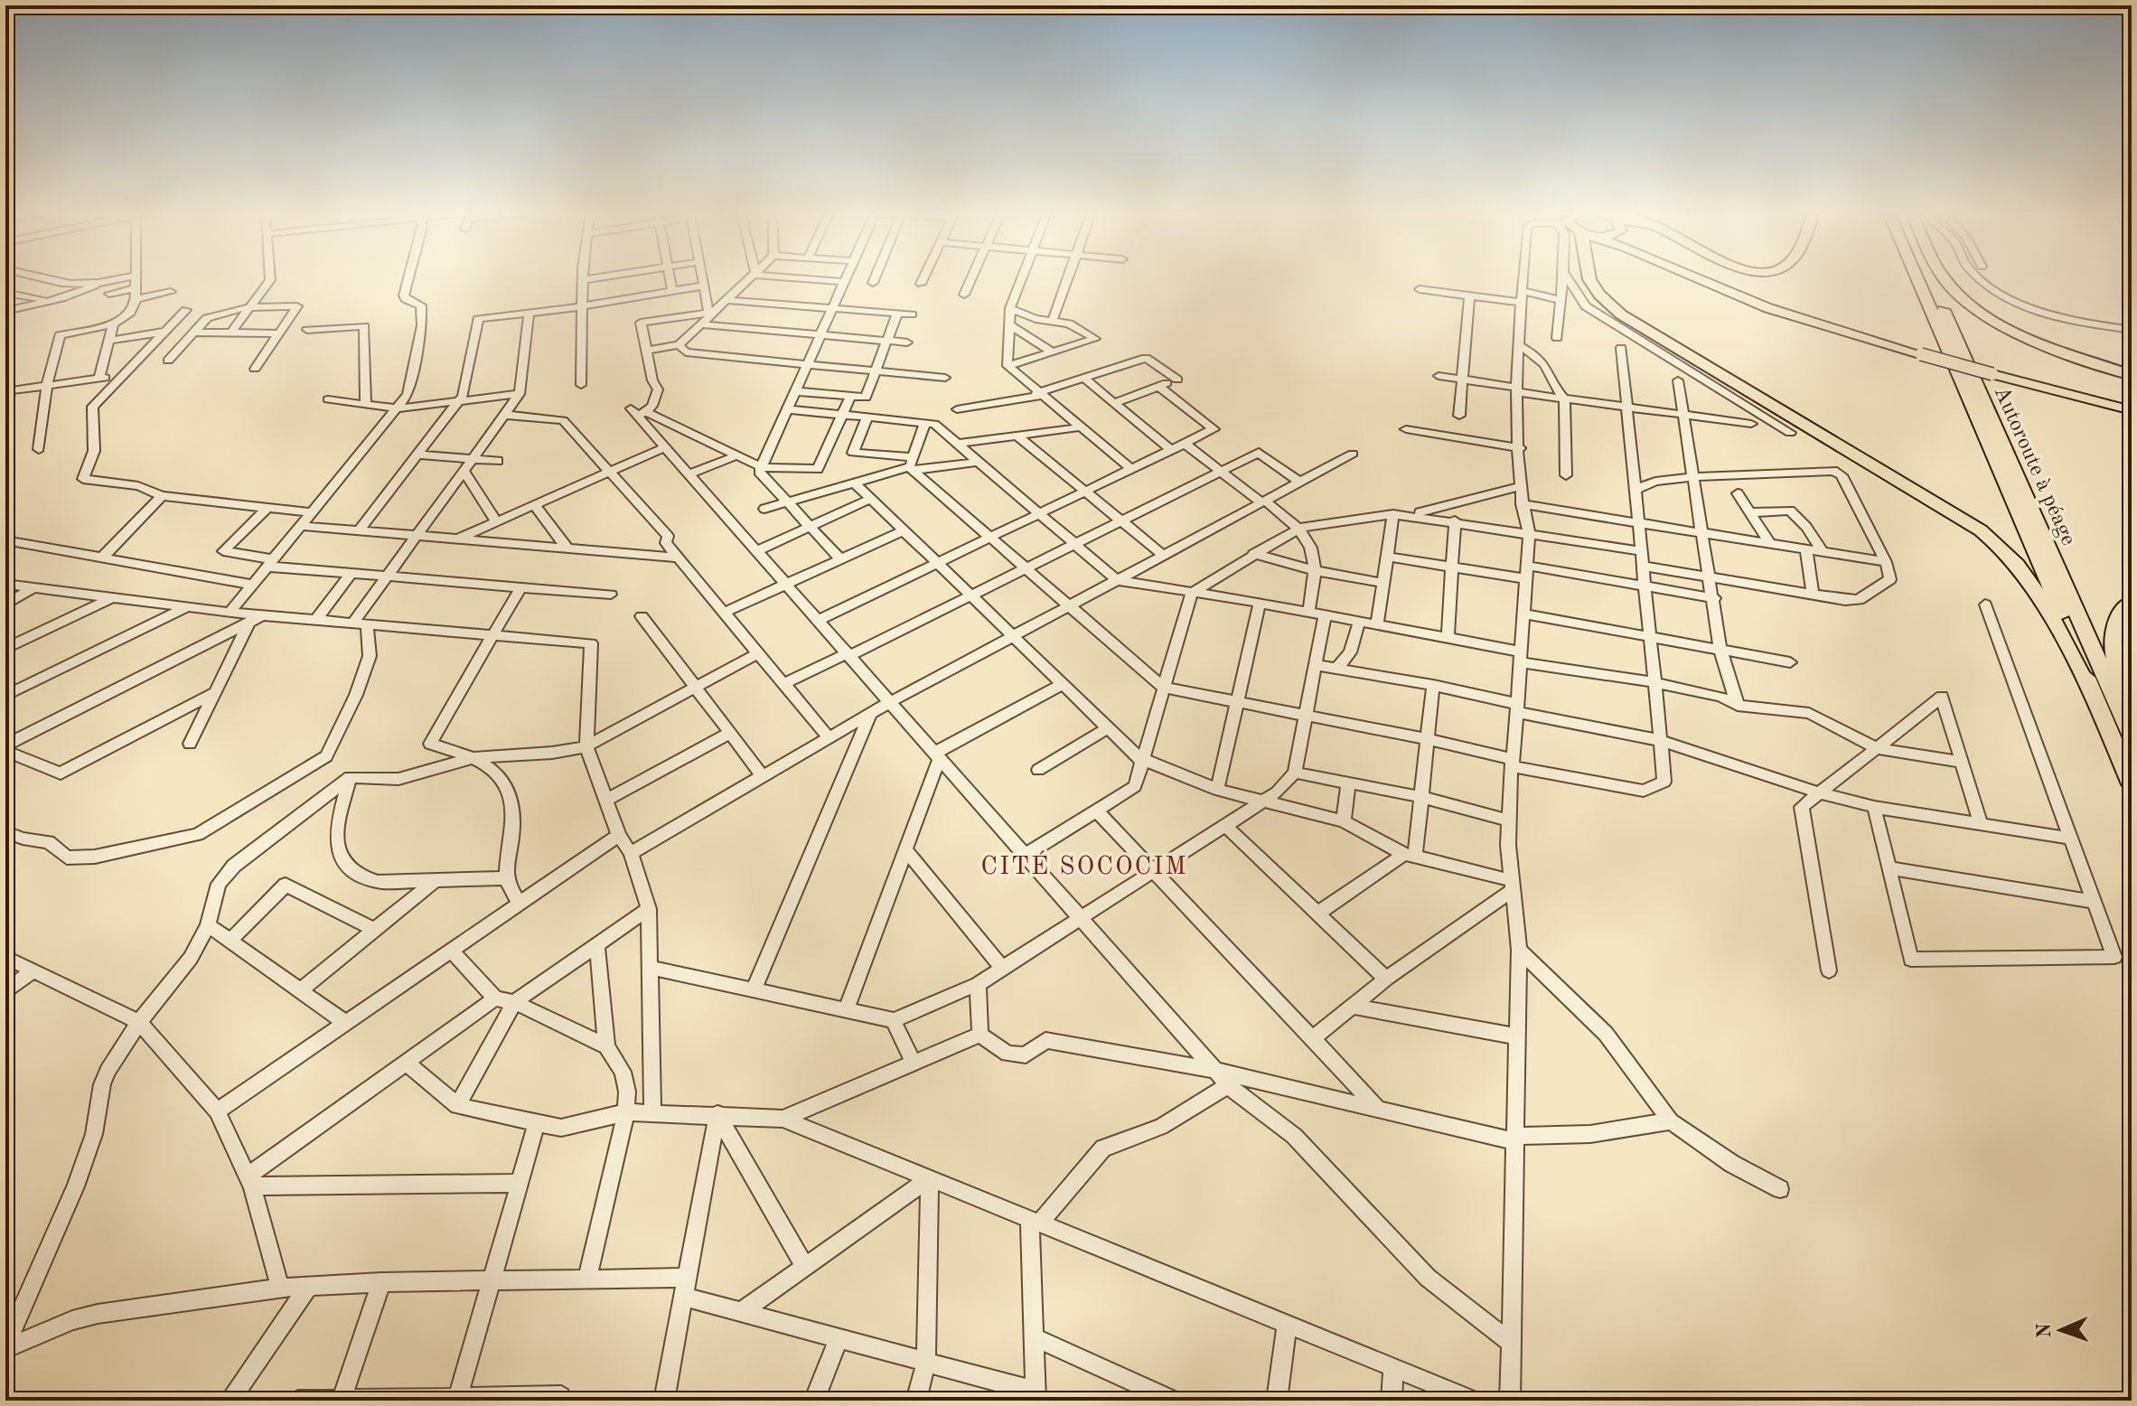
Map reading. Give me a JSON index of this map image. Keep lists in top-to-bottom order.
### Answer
{
  "streets": {
    "highway": ["Autoroute à péage"]
  },
  "districts": ["CITÉ SOCOCIM"],
  "north": "left"
}
